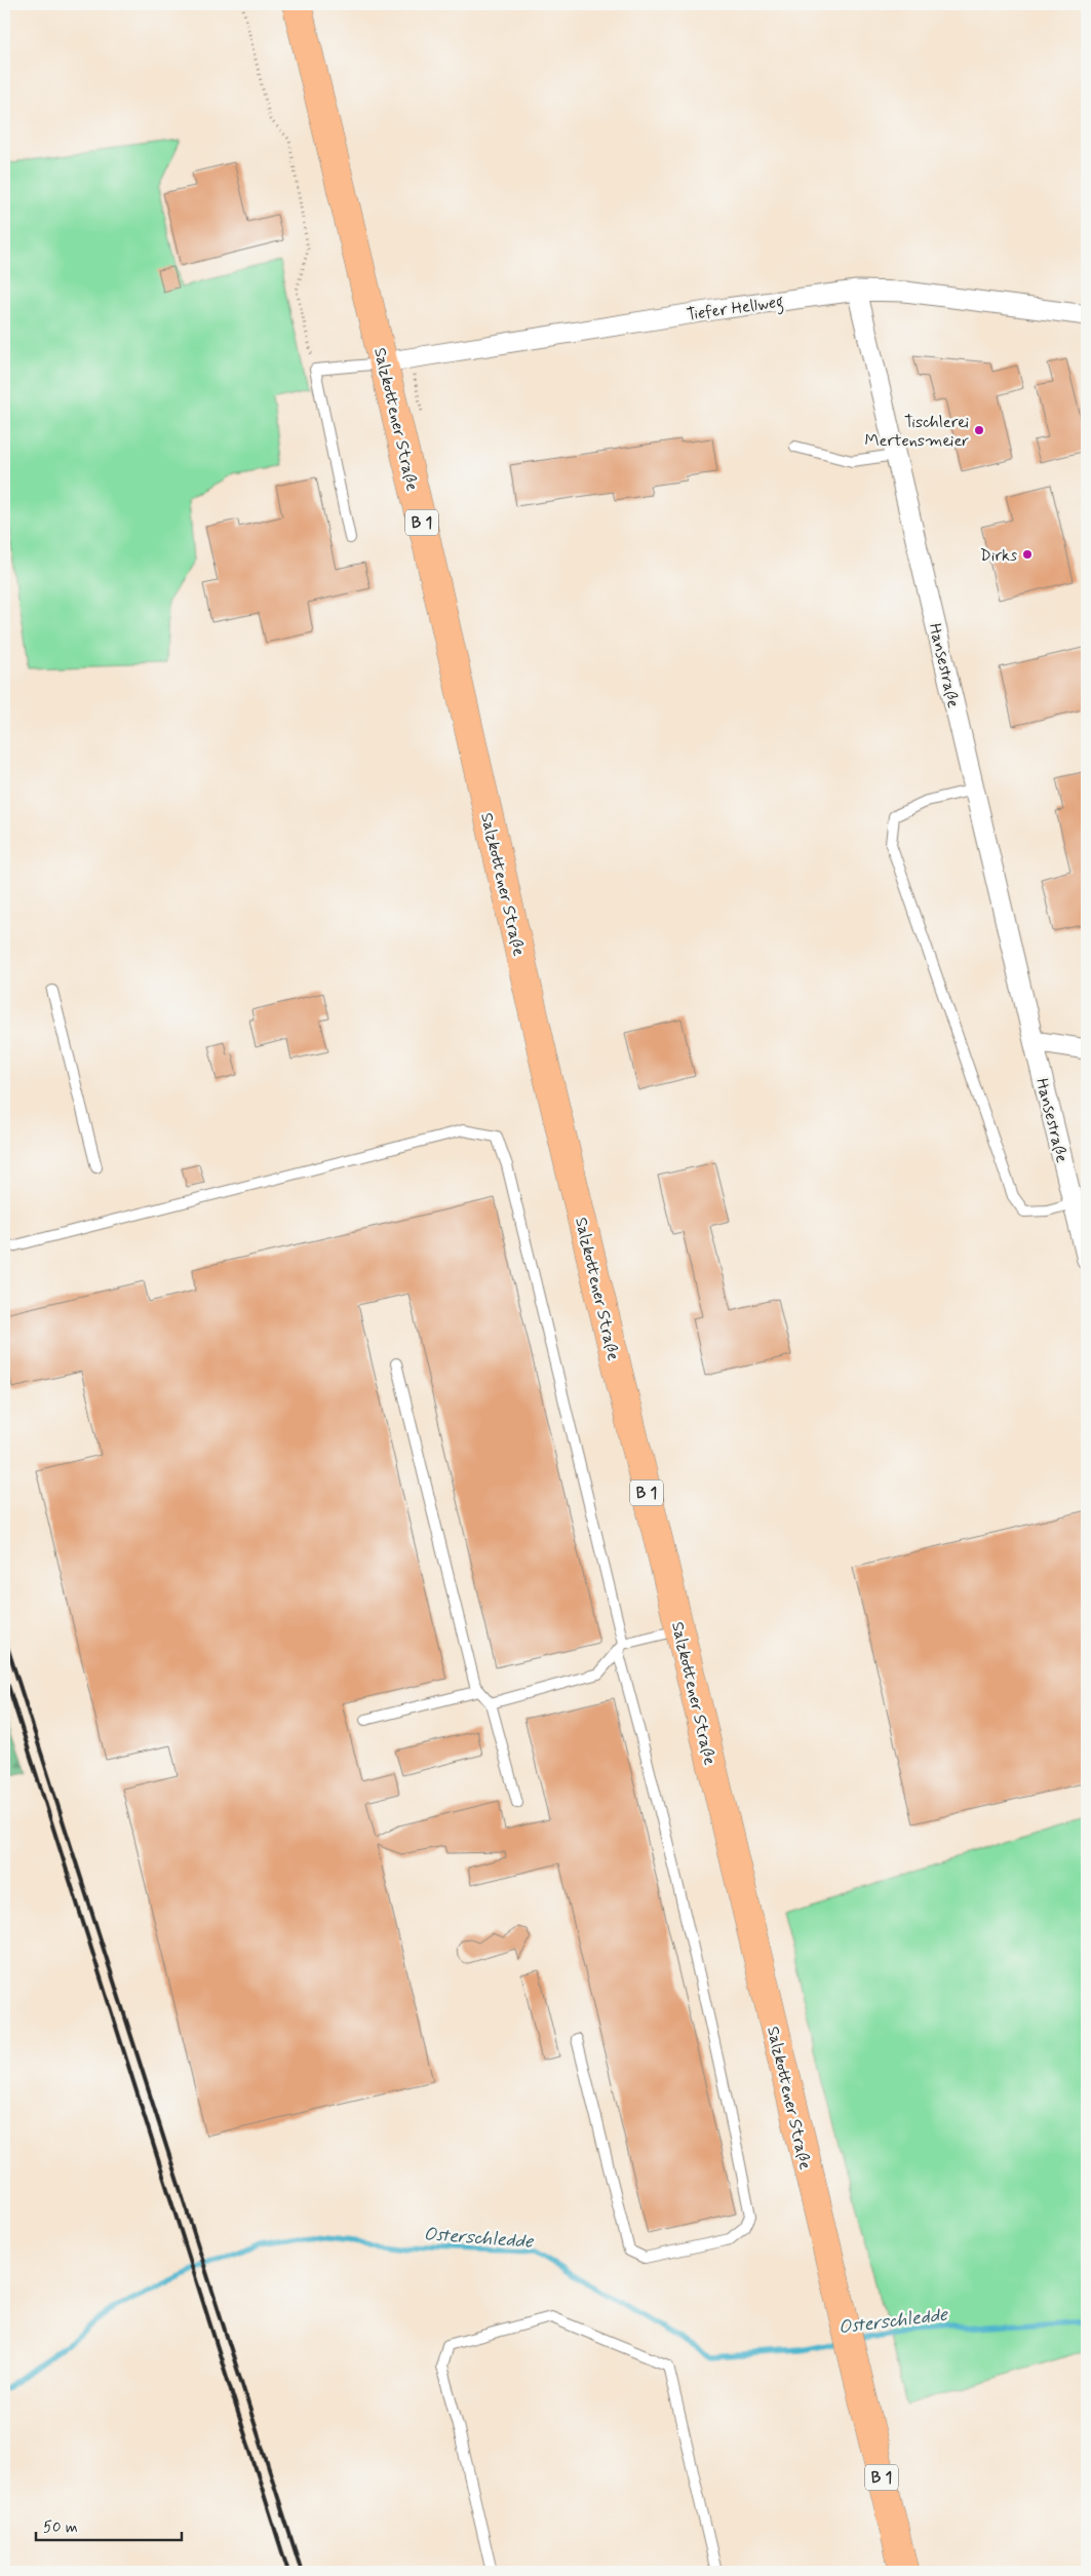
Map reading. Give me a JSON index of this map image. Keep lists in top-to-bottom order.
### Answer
{
  "streets": {
    "main road": ["Salzkottener Straße", "B 1"],
    "street": ["Tiefer Hellweg", "Hansestraße"]
  },
  "crossings": [
    ["Tiefer Hellweg", "Salzkottener Straße"],
    ["Tiefer Hellweg", "Hansestraße"]
  ],
  "water": ["Osterschledde"],
  "places": ["Tischlerei Mertensmeier", "Dirks"],
  "scale_bar": "50 m"
}
